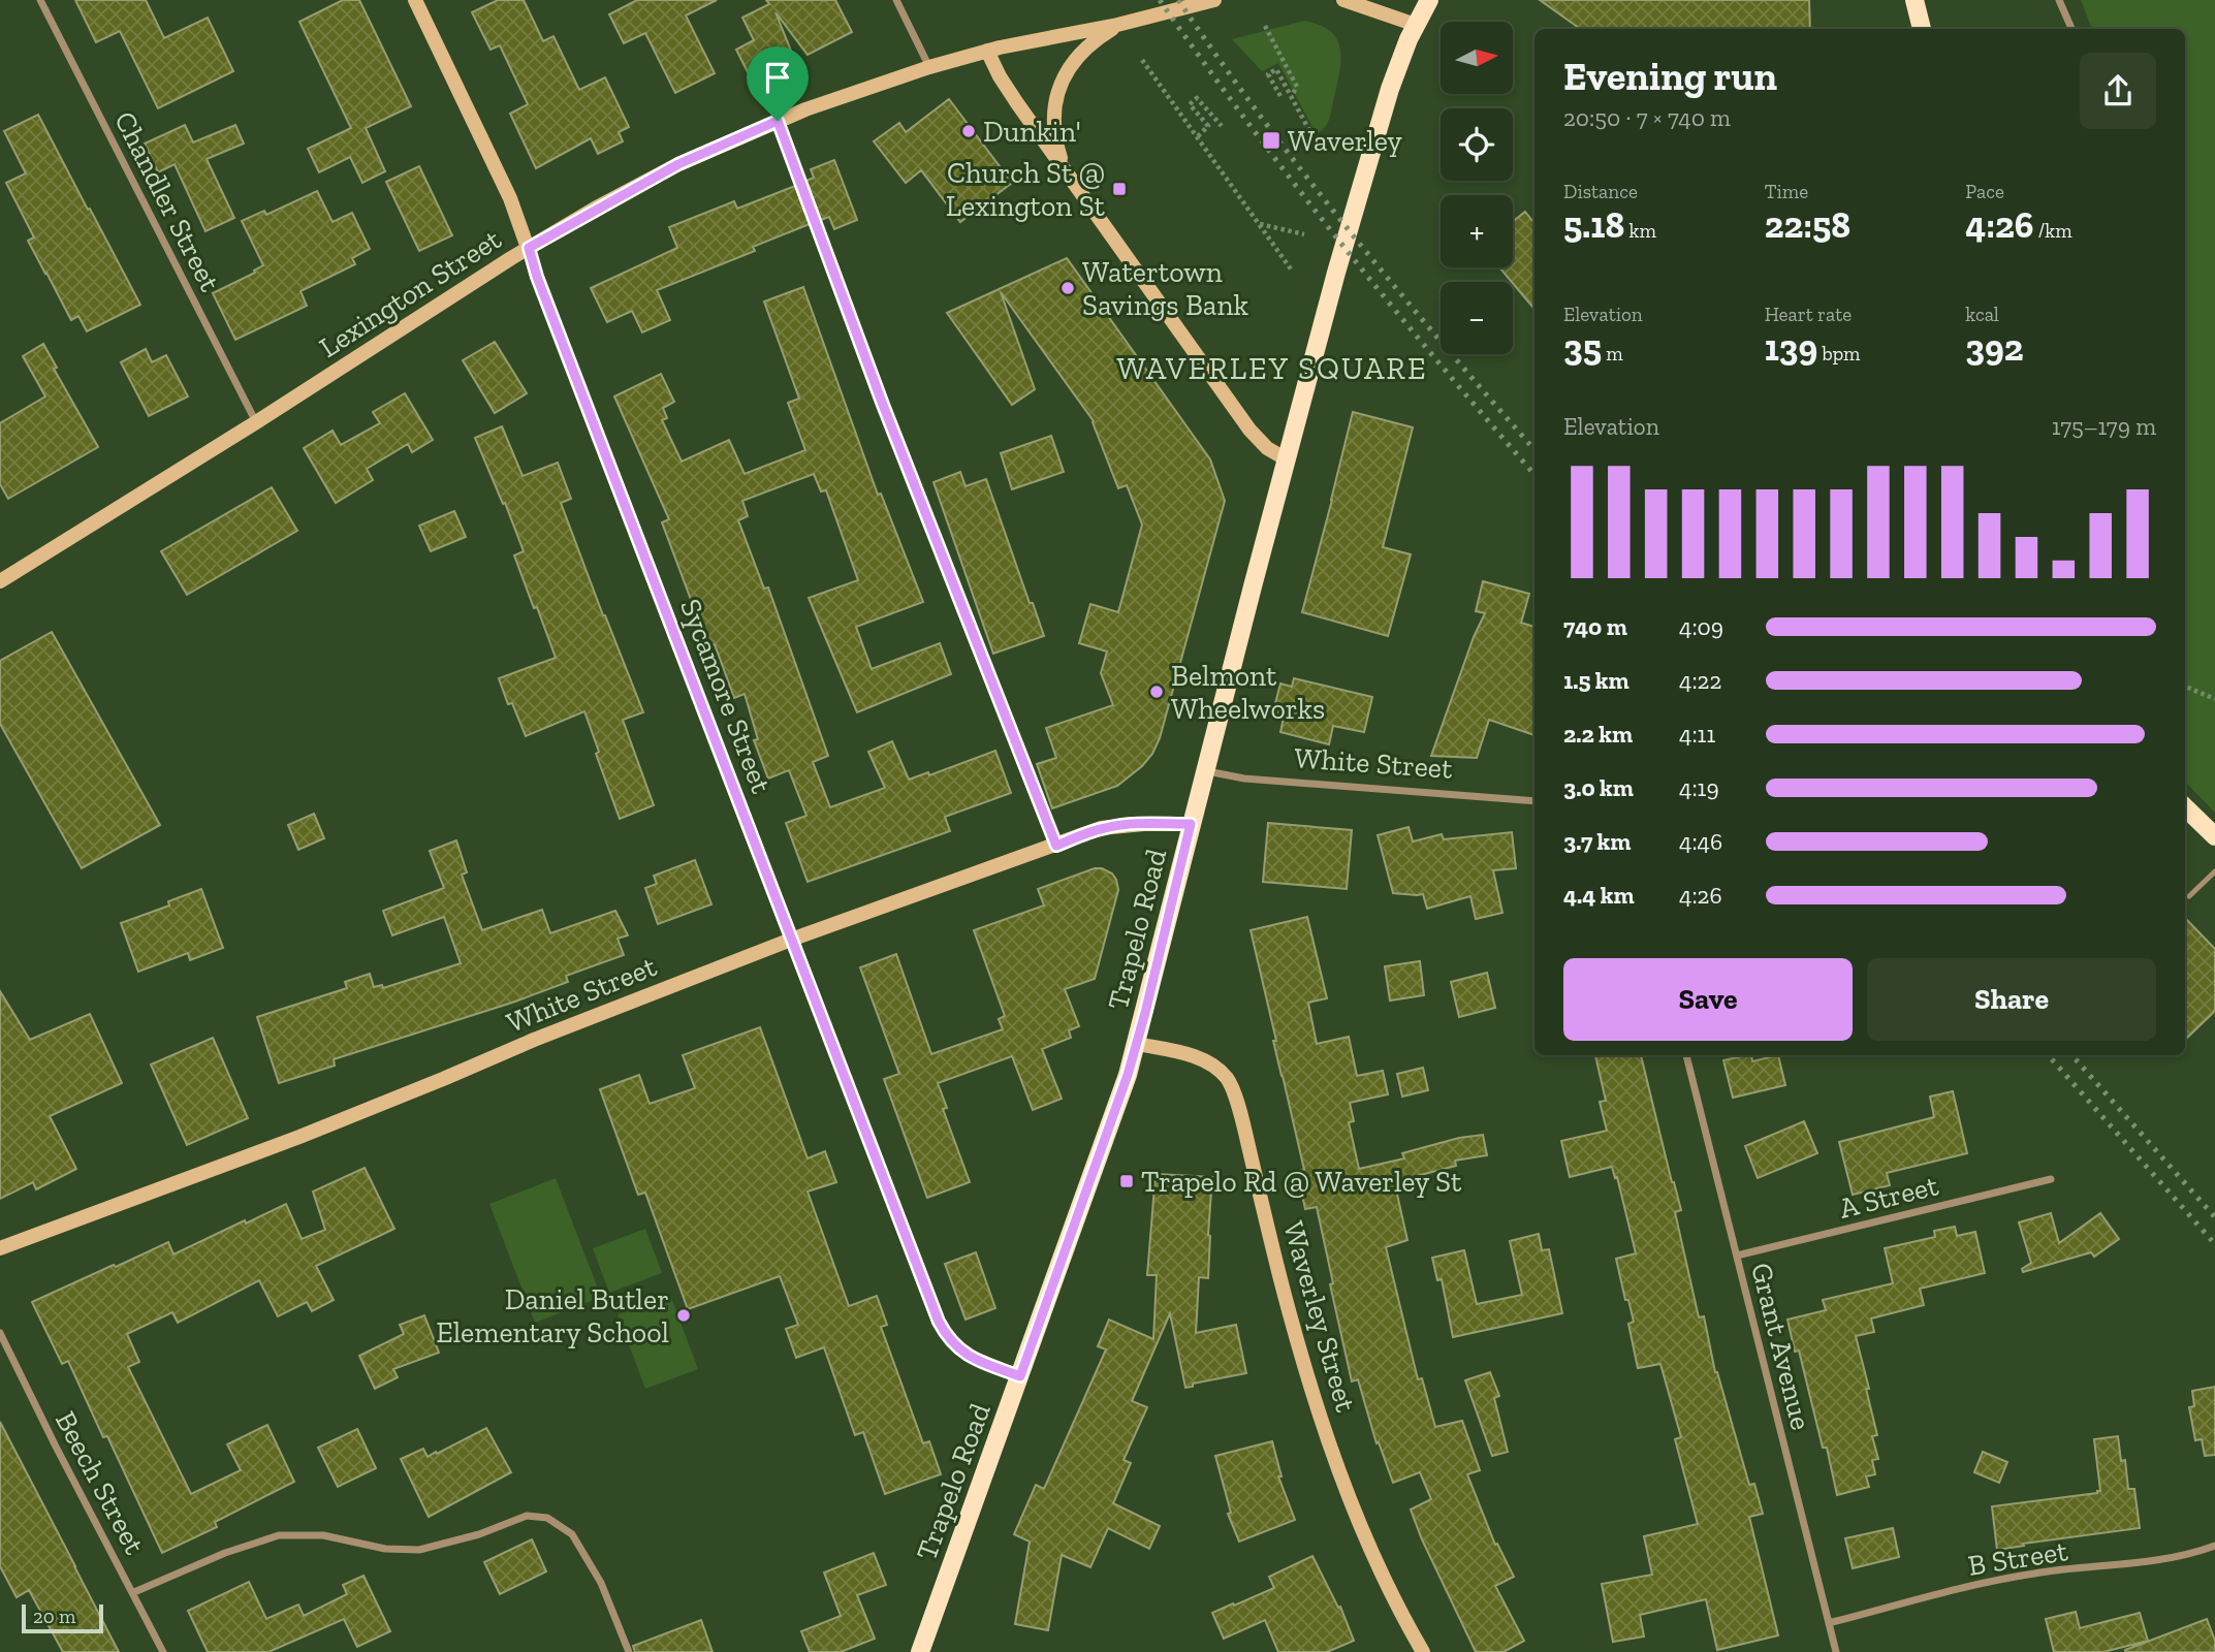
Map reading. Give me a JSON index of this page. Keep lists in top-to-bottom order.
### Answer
{
  "streets": {
    "main road": ["Trapelo Road"],
    "street": [
      "Chandler Street",
      "Lexington Street",
      "Sycamore Street",
      "White Street",
      "A Street",
      "Waverley Street",
      "Grant Avenue",
      "Beech Street",
      "B Street"
    ]
  },
  "crossings": [
    ["Chandler Street", "Lexington Street"],
    ["Lexington Street", "Sycamore Street"],
    ["Sycamore Street", "White Street"],
    ["Sycamore Street", "Trapelo Road"],
    ["White Street", "Trapelo Road"],
    ["Trapelo Road", "Waverley Street"],
    ["A Street", "Grant Avenue"],
    ["Grant Avenue", "B Street"]
  ],
  "districts": ["WAVERLEY SQUARE"],
  "places": {
    "other": [
      "Dunkin'",
      "Watertown Savings Bank",
      "Belmont Wheelworks",
      "Daniel Butler Elementary School"
    ],
    "transit": ["Waverley", "Church St @ Lexington St", "Trapelo Rd @ Waverley St"]
  },
  "scale_bar": "20 m",
  "north": "right",
  "page": {
    "map_buttons": ["+", "−"],
    "heading": ["Evening run", "20:50 · 7 × 740 m"],
    "stats": [
      ["Distance", "5.18 km"],
      ["Time", "22:58"],
      ["Pace", "4:26 /km"],
      ["Elevation", "35 m"],
      ["Heart rate", "139 bpm"],
      ["kcal", "392"]
    ],
    "chart": ["Elevation", "175–179 m"],
    "list": [
      {
        "name": "740 m",
        "note": "4:09"
      },
      {
        "name": "1.5 km",
        "note": "4:22"
      },
      {
        "name": "2.2 km",
        "note": "4:11"
      },
      {
        "name": "3.0 km",
        "note": "4:19"
      },
      {
        "name": "3.7 km",
        "note": "4:46"
      },
      {
        "name": "4.4 km",
        "note": "4:26"
      }
    ],
    "buttons": ["Save", "Share"],
    "scale": "20 m"
  }
}
